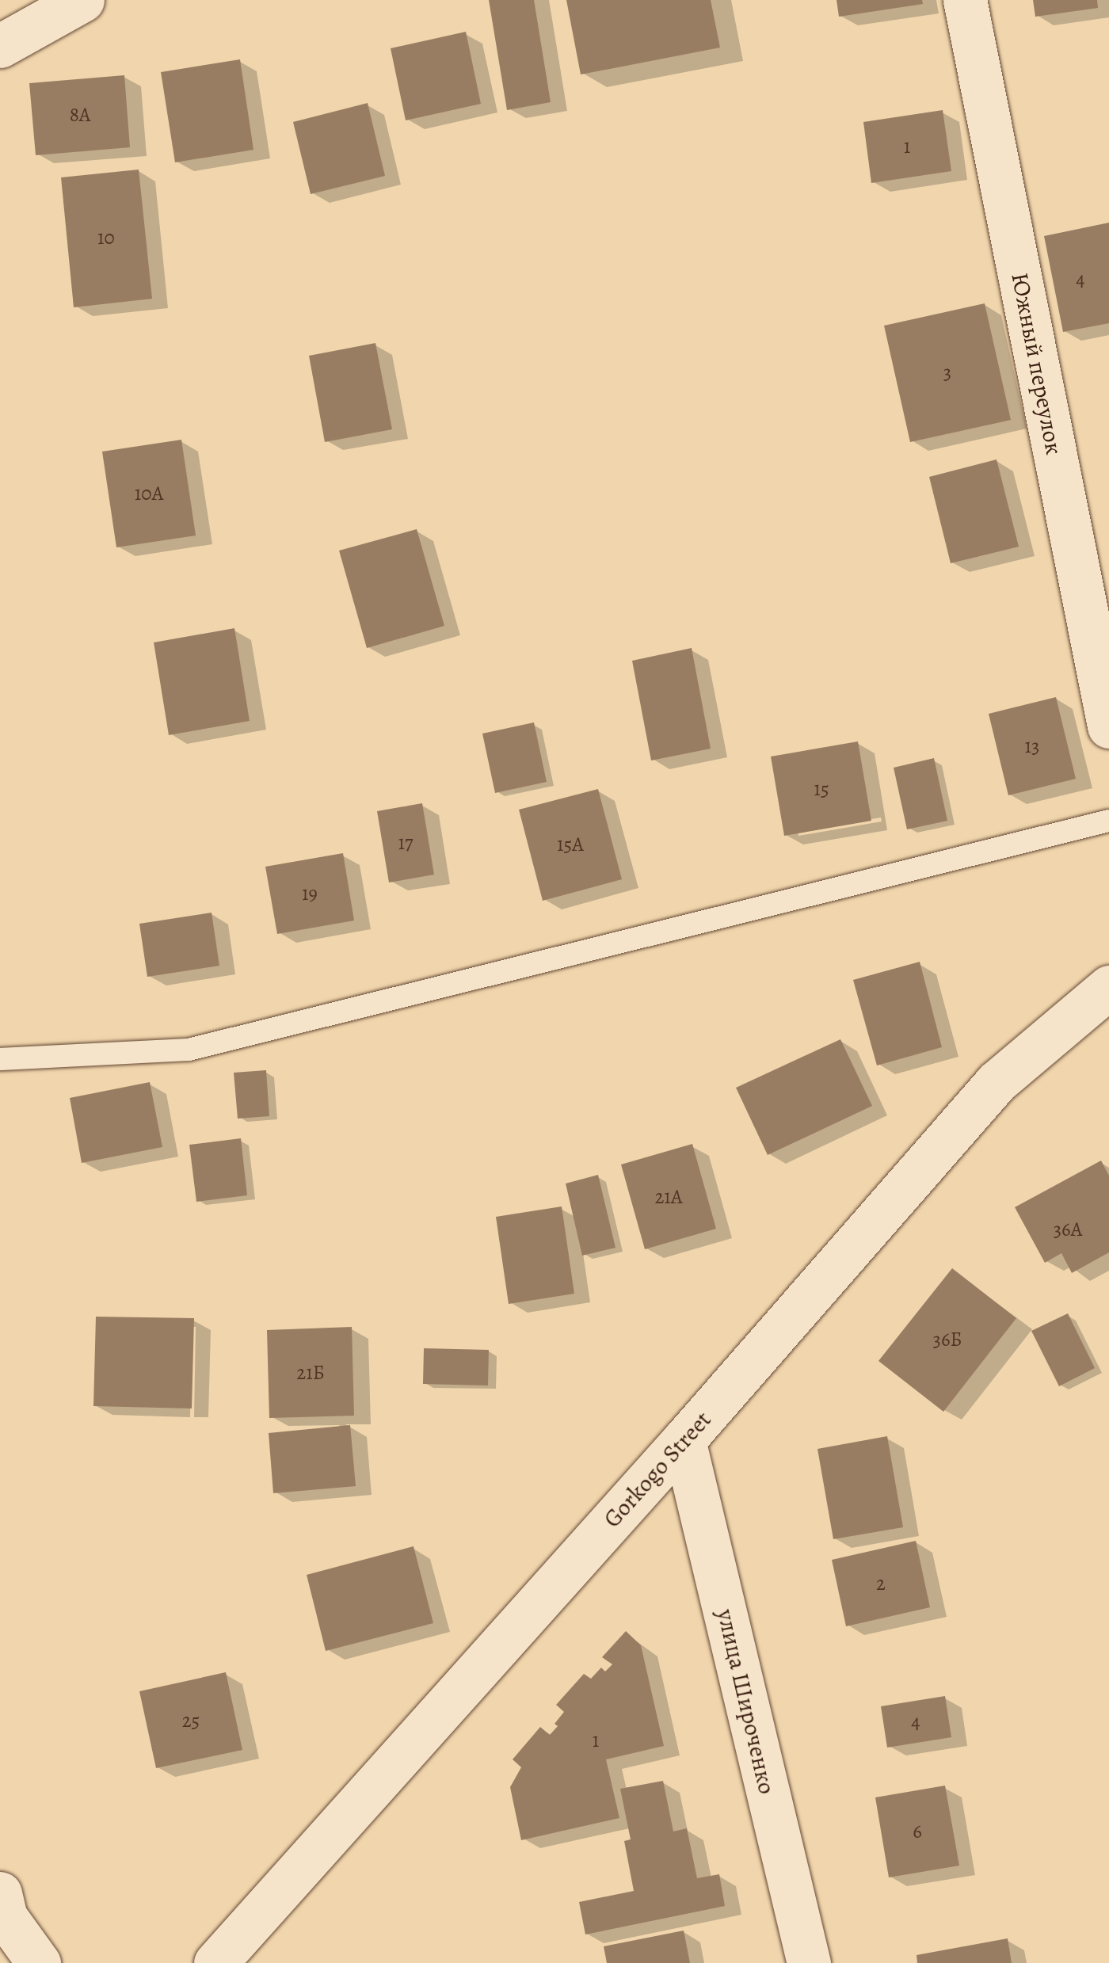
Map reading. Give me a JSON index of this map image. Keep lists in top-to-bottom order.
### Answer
{
  "streets": {
    "street": ["Южный переулок", "Gorkogo Street", "улица Широченко"]
  },
  "crossings": [
    ["Gorkogo Street", "улица Широченко"]
  ],
  "house_numbers": [
    "8А",
    "1",
    "10",
    "4",
    "3",
    "10А",
    "13",
    "15",
    "17",
    "15А",
    "19",
    "21А",
    "36А",
    "36Б",
    "21Б",
    "2",
    "25",
    "4",
    "1",
    "6"
  ]
}
